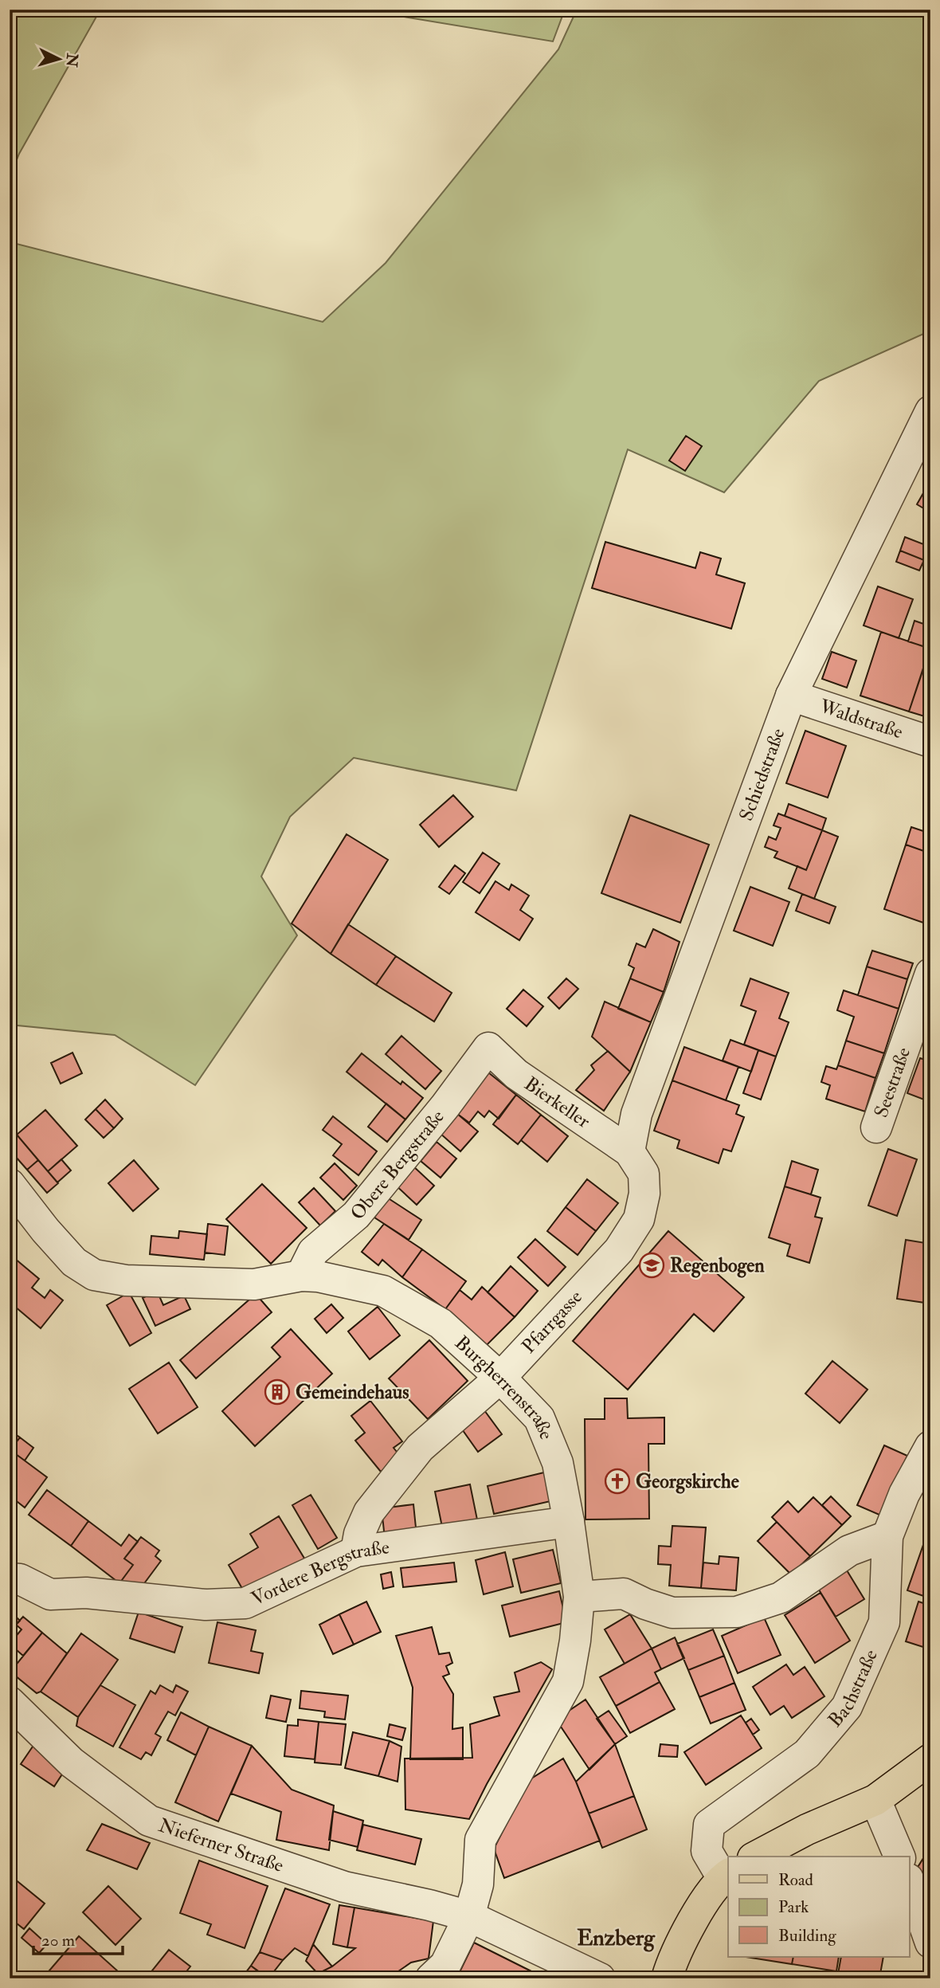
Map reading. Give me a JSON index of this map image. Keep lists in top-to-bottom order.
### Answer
{
  "streets": {
    "street": [
      "Waldstraße",
      "Schiedstraße",
      "Seestraße",
      "Bierkeller",
      "Obere Bergstraße",
      "Pfarrgasse",
      "Burgherrenstraße",
      "Vordere Bergstraße",
      "Bachstraße",
      "Nieferner Straße"
    ]
  },
  "crossings": [
    ["Waldstraße", "Schiedstraße"],
    ["Schiedstraße", "Bierkeller"],
    ["Schiedstraße", "Pfarrgasse"],
    ["Bierkeller", "Obere Bergstraße"],
    ["Bierkeller", "Pfarrgasse"],
    ["Obere Bergstraße", "Burgherrenstraße"],
    ["Pfarrgasse", "Burgherrenstraße"],
    ["Pfarrgasse", "Vordere Bergstraße"],
    ["Burgherrenstraße", "Vordere Bergstraße"],
    ["Burgherrenstraße", "Nieferner Straße"]
  ],
  "districts": ["Enzberg"],
  "places": {
    "school or university": ["Regenbogen"],
    "building": ["Gemeindehaus"],
    "church": ["Georgskirche"]
  },
  "legend": ["Road", "Park", "Building"],
  "scale_bar": "20 m",
  "north": "right"
}
